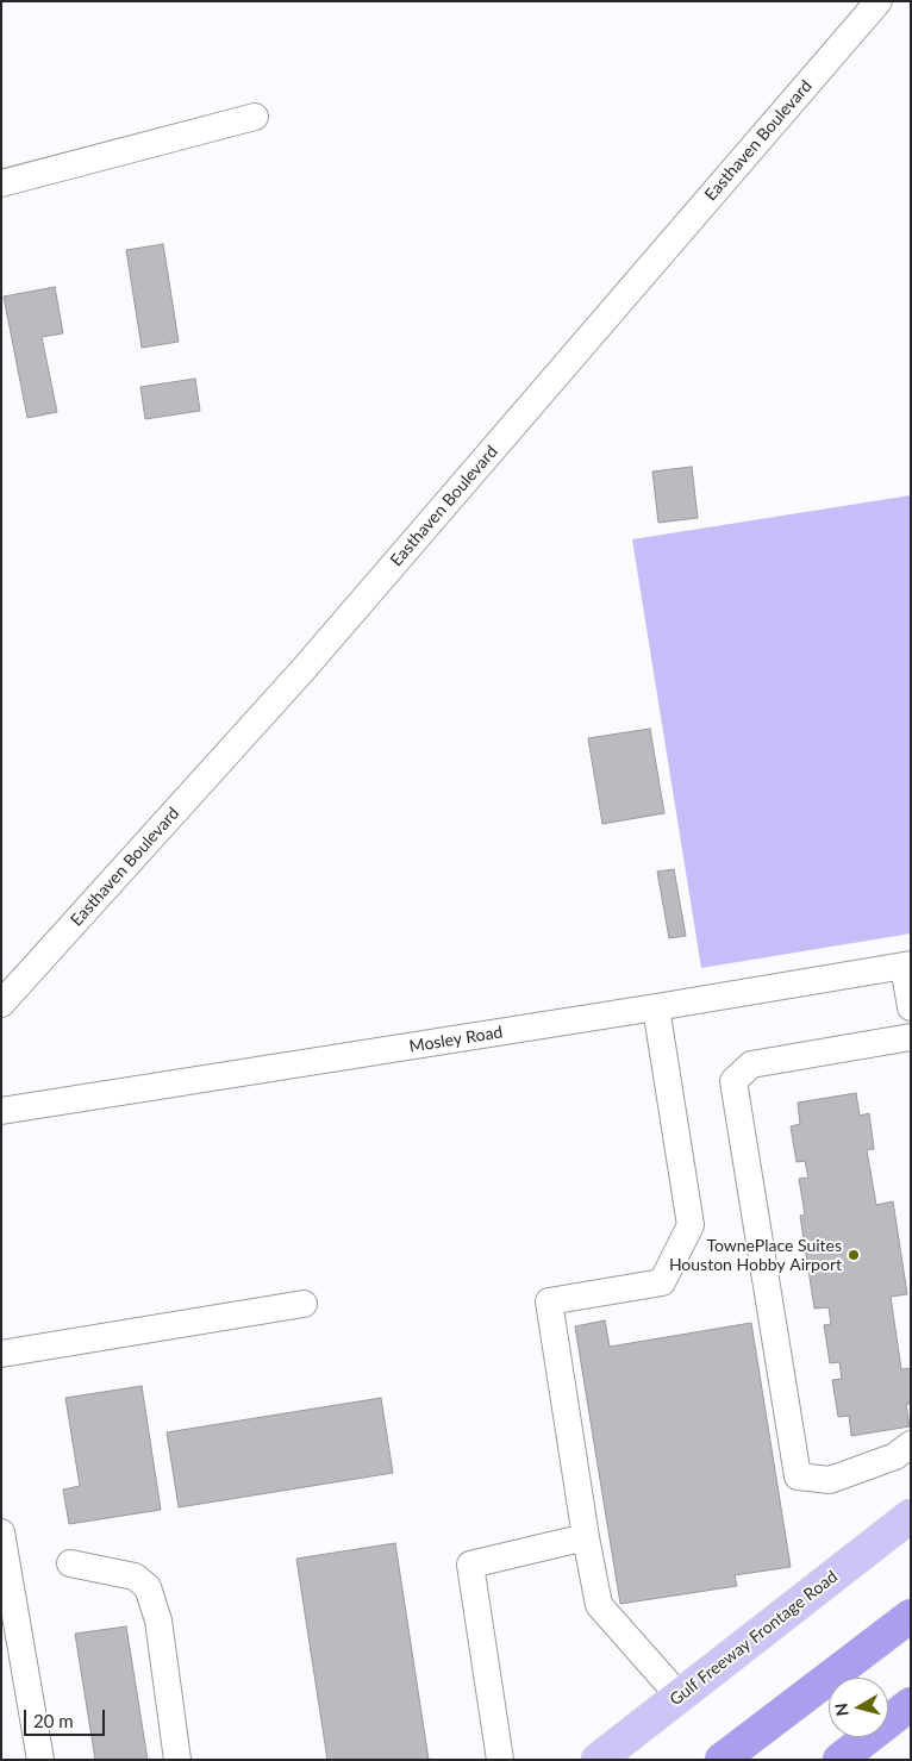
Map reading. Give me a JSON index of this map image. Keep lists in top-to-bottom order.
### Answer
{
  "streets": {
    "main road": ["Gulf Freeway Frontage Road"],
    "street": ["Easthaven Boulevard", "Mosley Road"]
  },
  "places": ["TownePlace Suites Houston Hobby Airport"],
  "scale_bar": "20 m",
  "north": "left"
}
